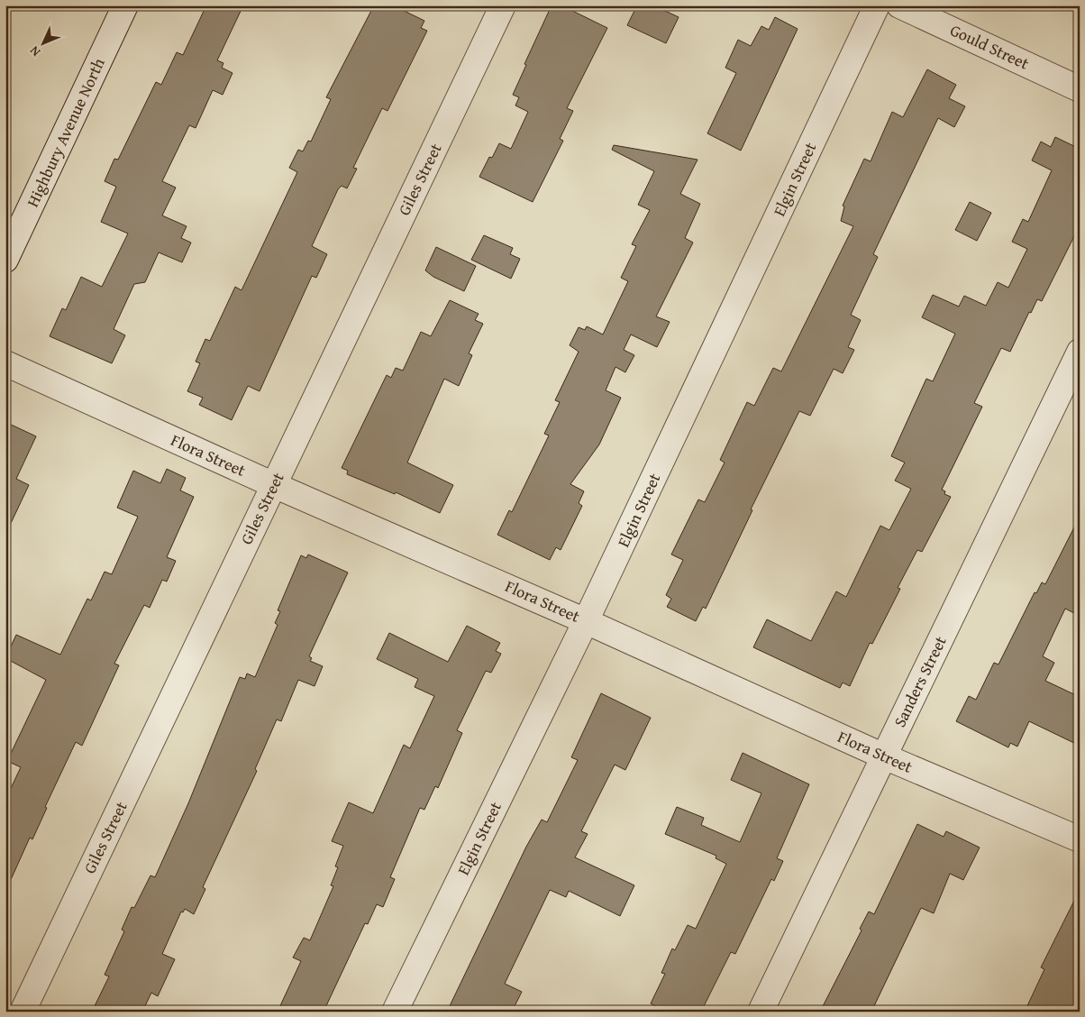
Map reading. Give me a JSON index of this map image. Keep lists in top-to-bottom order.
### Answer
{
  "streets": {
    "street": [
      "Gould Street",
      "Highbury Avenue North",
      "Giles Street",
      "Elgin Street",
      "Flora Street",
      "Sanders Street"
    ]
  },
  "crossings": [
    ["Giles Street", "Flora Street"],
    ["Elgin Street", "Flora Street"],
    ["Flora Street", "Sanders Street"]
  ],
  "north": "bottom left"
}
